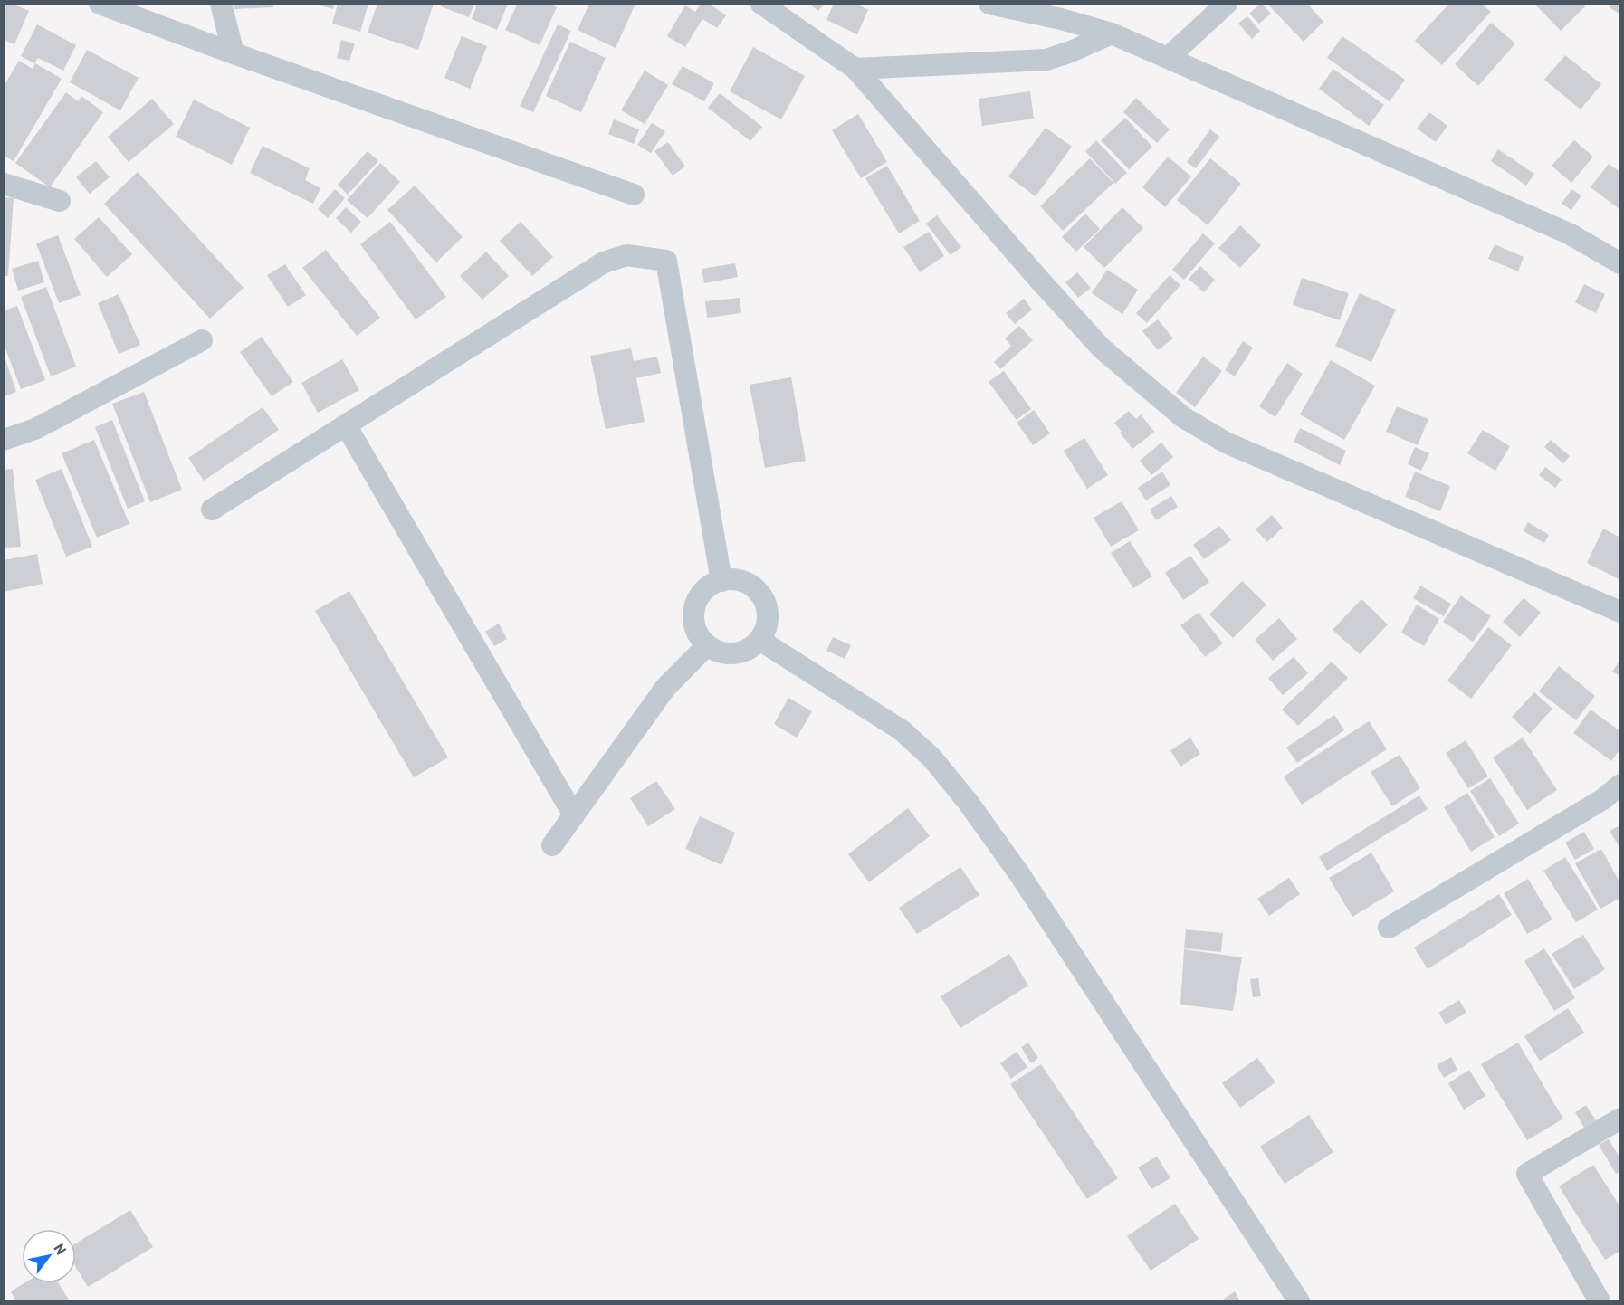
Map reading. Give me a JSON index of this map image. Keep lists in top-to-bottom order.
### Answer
{
  "north": "top right"
}
